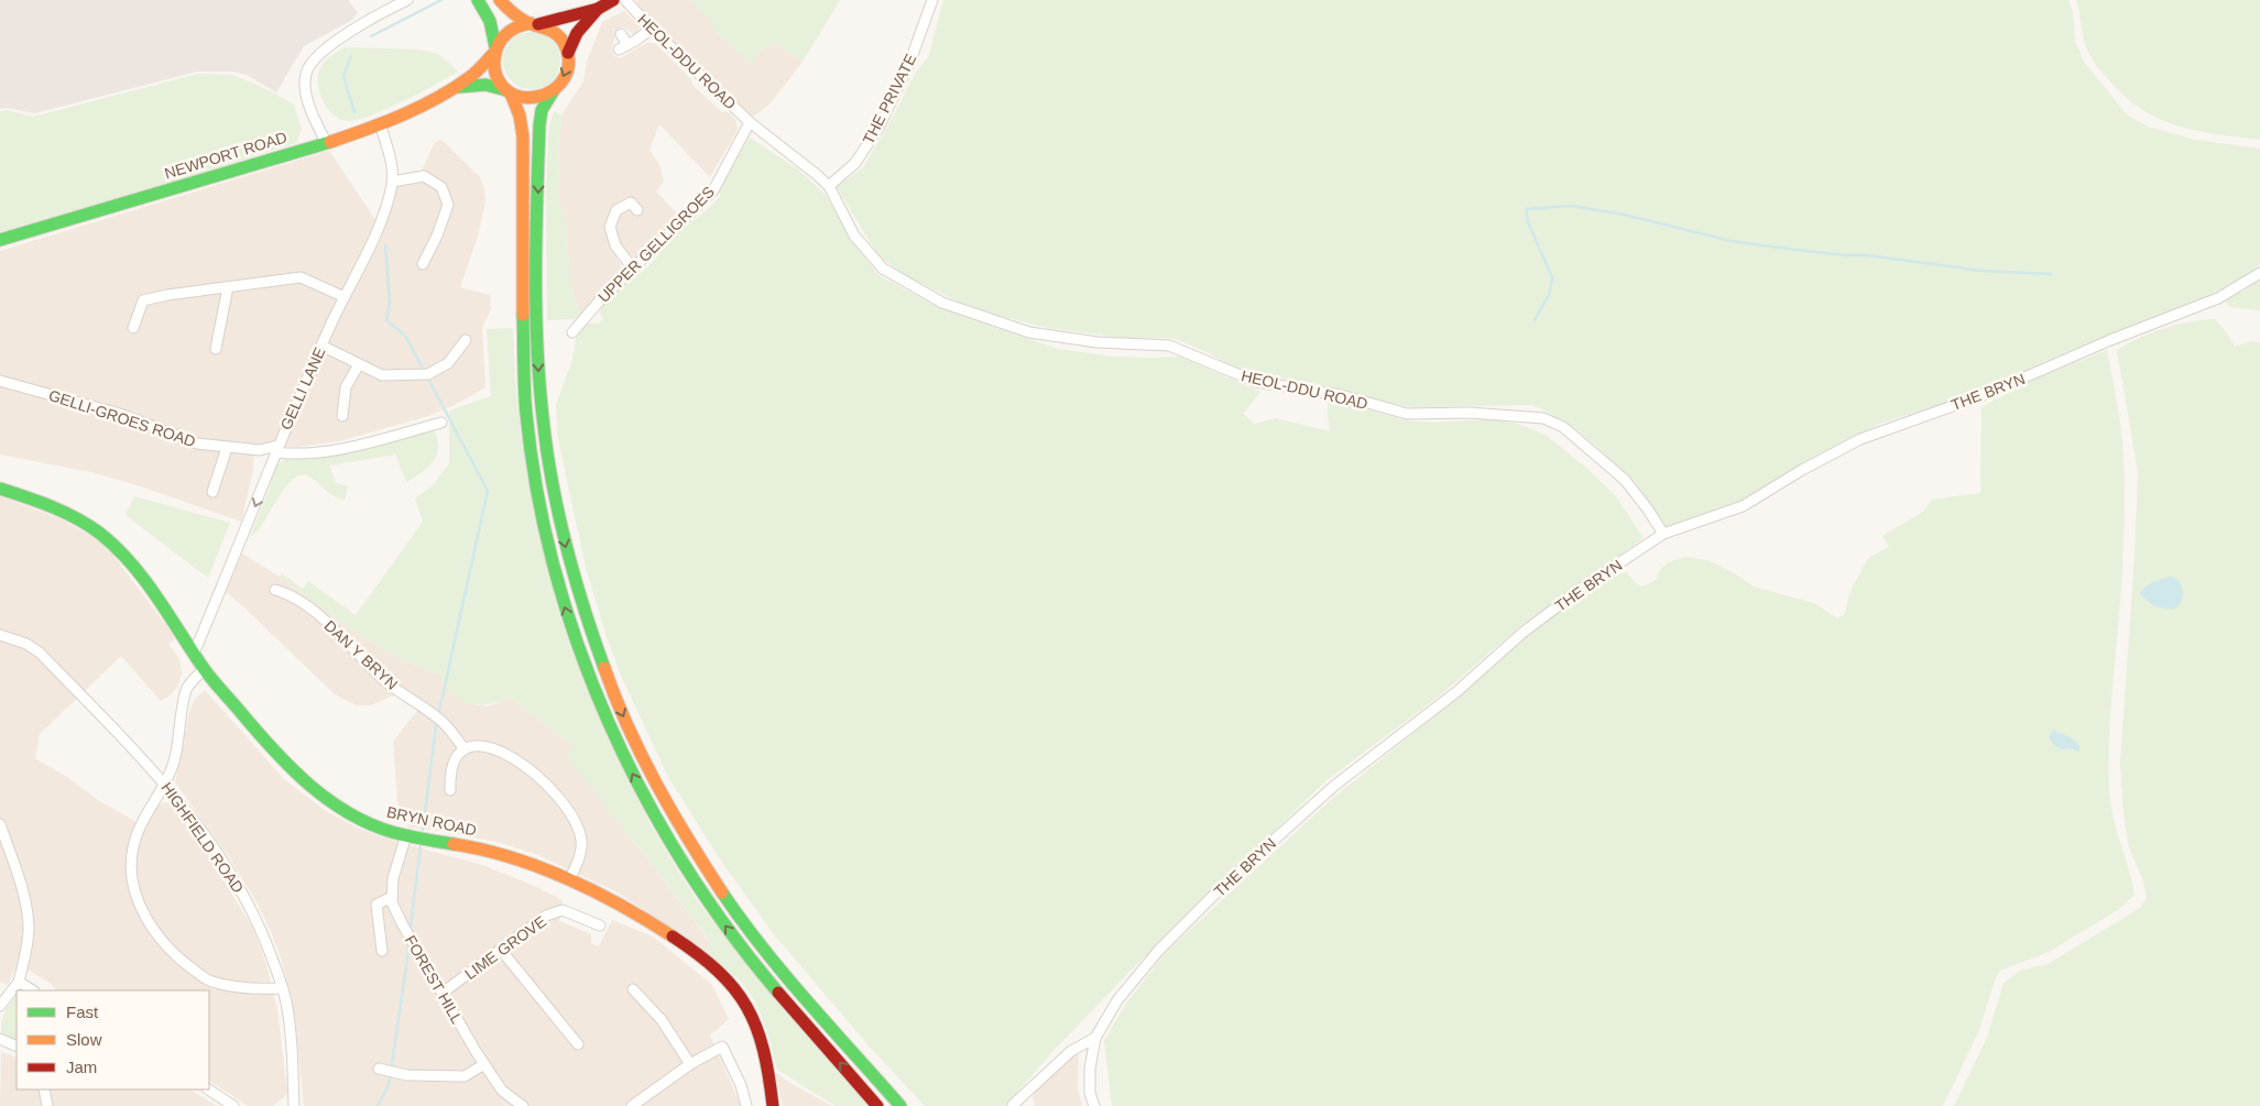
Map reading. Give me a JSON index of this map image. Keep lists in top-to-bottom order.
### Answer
{
  "streets": {
    "main road": ["NEWPORT ROAD", "BRYN ROAD"],
    "street": [
      "HEOL-DDU ROAD",
      "THE PRIVATE",
      "UPPER GELLIGROES",
      "GELLI LANE",
      "THE BRYN",
      "GELLI-GROES ROAD",
      "DAN Y BRYN",
      "HIGHFIELD ROAD",
      "LIME GROVE",
      "FOREST HILL"
    ]
  },
  "crossings": [
    ["HEOL-DDU ROAD", "THE PRIVATE"],
    ["HEOL-DDU ROAD", "UPPER GELLIGROES"],
    ["HEOL-DDU ROAD", "THE BRYN"],
    ["NEWPORT ROAD", "GELLI LANE"],
    ["GELLI LANE", "GELLI-GROES ROAD"],
    ["GELLI LANE", "BRYN ROAD"],
    ["BRYN ROAD", "FOREST HILL"],
    ["LIME GROVE", "FOREST HILL"]
  ],
  "one_way": ["GELLI LANE"],
  "legend": ["Fast", "Slow", "Jam"]
}
